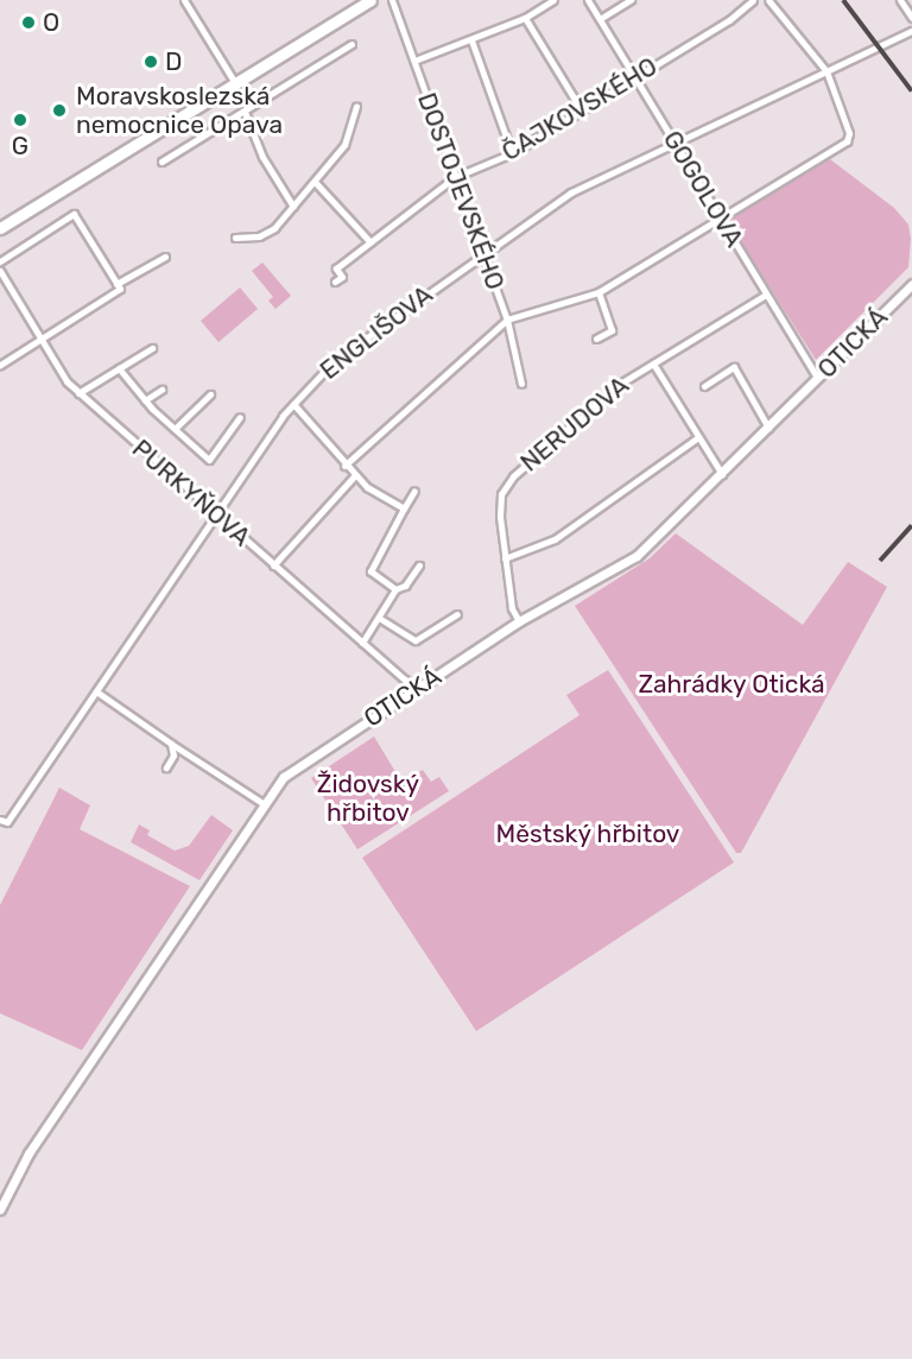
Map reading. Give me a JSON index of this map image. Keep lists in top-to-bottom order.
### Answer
{
  "streets": {
    "street": [
      "ČAJKOVSKÉHO",
      "GOGOLOVA",
      "DOSTOJEVSKÉHO",
      "ENGLIŠOVA",
      "OTICKÁ",
      "NERUDOVA",
      "PURKYŇOVA"
    ]
  },
  "crossings": [
    ["ČAJKOVSKÉHO", "GOGOLOVA"],
    ["ČAJKOVSKÉHO", "DOSTOJEVSKÉHO"],
    ["GOGOLOVA", "ENGLIŠOVA"],
    ["GOGOLOVA", "OTICKÁ"],
    ["GOGOLOVA", "NERUDOVA"],
    ["DOSTOJEVSKÉHO", "ENGLIŠOVA"],
    ["ENGLIŠOVA", "PURKYŇOVA"],
    ["OTICKÁ", "NERUDOVA"],
    ["OTICKÁ", "PURKYŇOVA"]
  ],
  "parks": ["Zahrádky Otická", "Židovský hřbitov", "Městský hřbitov"],
  "places": [
    "O",
    "D",
    "Moravskoslezská nemocnice Opava",
    "G"
  ]
}
